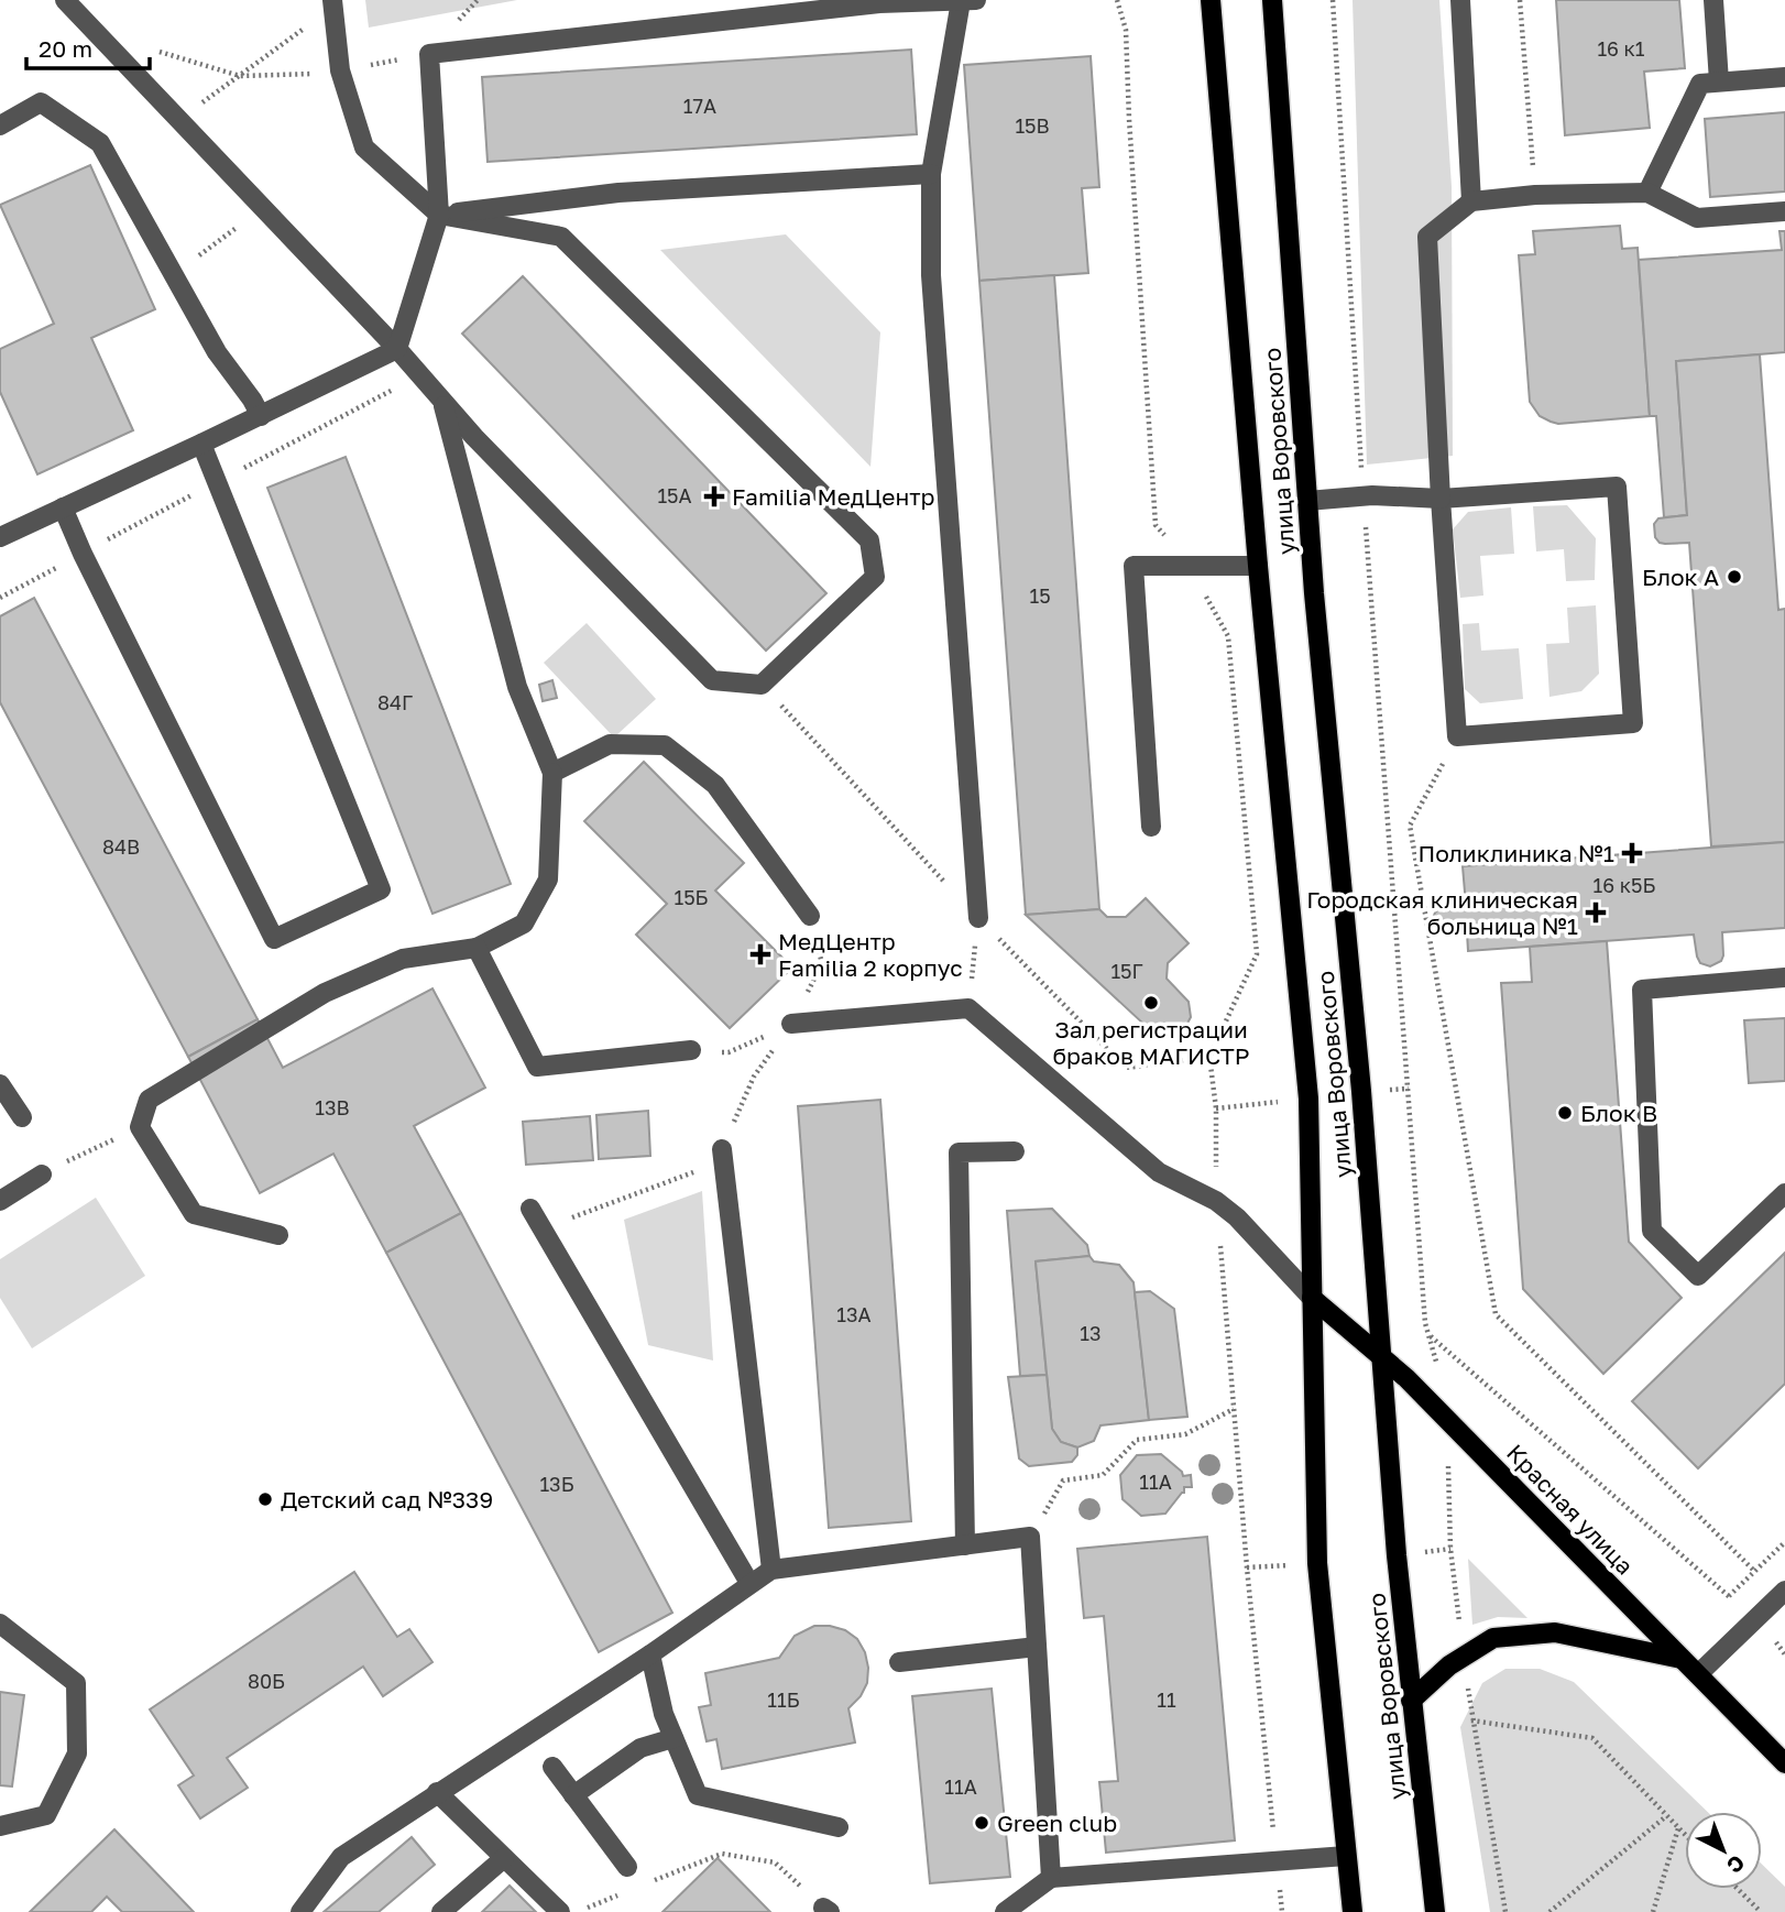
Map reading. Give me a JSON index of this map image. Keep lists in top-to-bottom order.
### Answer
{
  "streets": {
    "main road": ["улица Воровского", "Красная улица"]
  },
  "crossings": [
    ["улица Воровского", "Красная улица"]
  ],
  "places": {
    "health": [
      "Familia МедЦентр",
      "Поликлиника №1",
      "Городская клиническая больница №1",
      "МедЦентр Familia 2 корпус"
    ],
    "other": [
      "Блок А",
      "Зал регистрации браков МАГИСТР",
      "Блок В",
      "Детский сад №339",
      "Green club"
    ]
  },
  "house_numbers": [
    "16 к1",
    "17А",
    "15В",
    "15А",
    "15",
    "84Г",
    "84В",
    "16 к5Б",
    "15Б",
    "15Г",
    "13В",
    "13А",
    "13",
    "11А",
    "13Б",
    "80Б",
    "11Б",
    "11",
    "11А"
  ],
  "scale_bar": "20 m",
  "north": "bottom right"
}
